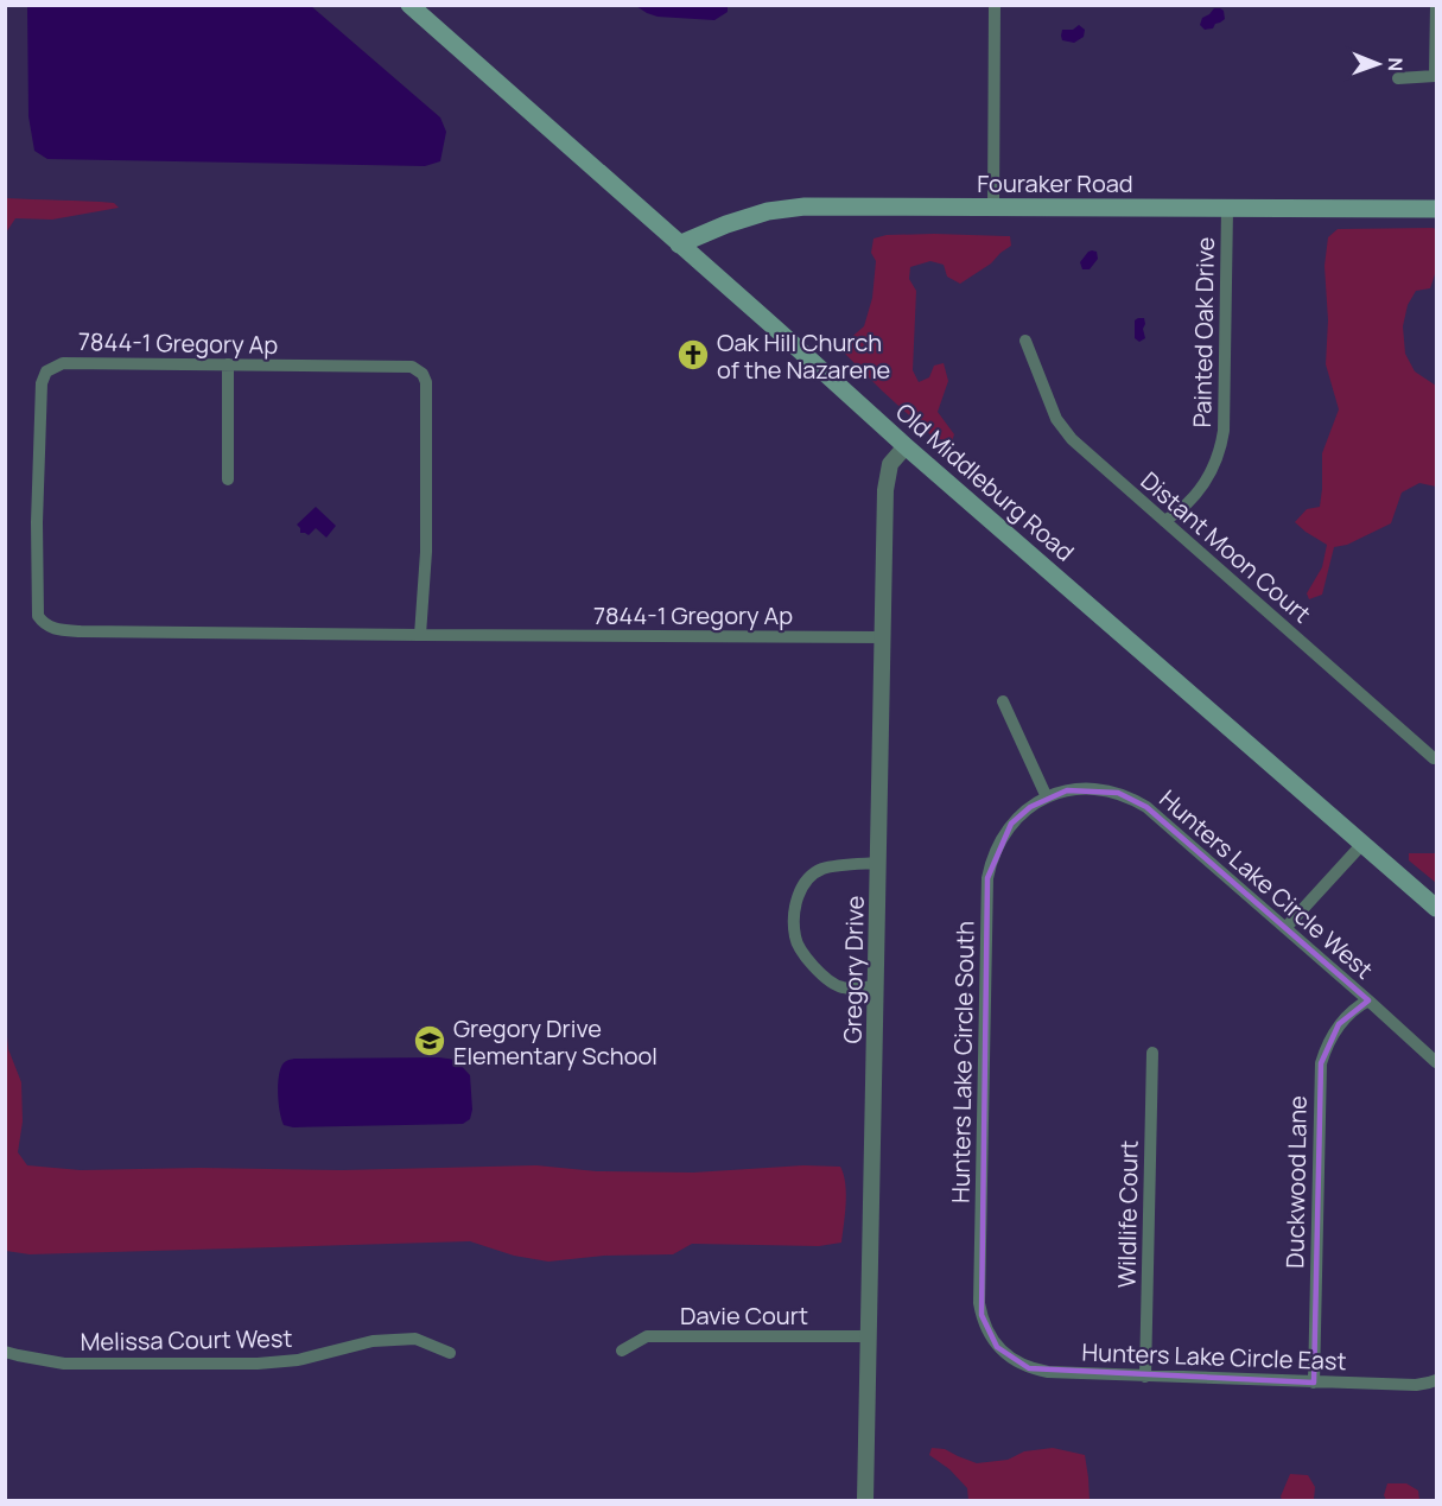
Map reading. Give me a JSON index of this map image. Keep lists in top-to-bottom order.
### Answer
{
  "streets": {
    "main road": ["Fouraker Road", "Old Middleburg Road"],
    "street": [
      "Painted Oak Drive",
      "7844-1 Gregory Ap",
      "Distant Moon Court",
      "Hunters Lake Circle West",
      "Gregory Drive",
      "Hunters Lake Circle South",
      "Duckwood Lane",
      "Wildlife Court",
      "Davie Court",
      "Melissa Court West",
      "Hunters Lake Circle East"
    ]
  },
  "crossings": [
    ["Fouraker Road", "Painted Oak Drive"],
    ["Fouraker Road", "Old Middleburg Road"],
    ["Painted Oak Drive", "Distant Moon Court"],
    ["7844-1 Gregory Ap", "Gregory Drive"],
    ["Old Middleburg Road", "Gregory Drive"],
    ["Hunters Lake Circle West", "Hunters Lake Circle South"],
    ["Hunters Lake Circle West", "Duckwood Lane"],
    ["Gregory Drive", "Davie Court"],
    ["Hunters Lake Circle South", "Hunters Lake Circle East"],
    ["Duckwood Lane", "Hunters Lake Circle East"],
    ["Wildlife Court", "Hunters Lake Circle East"]
  ],
  "places": {
    "church": ["Oak Hill Church of the Nazarene"],
    "school or university": ["Gregory Drive Elementary School"]
  },
  "north": "right"
}
